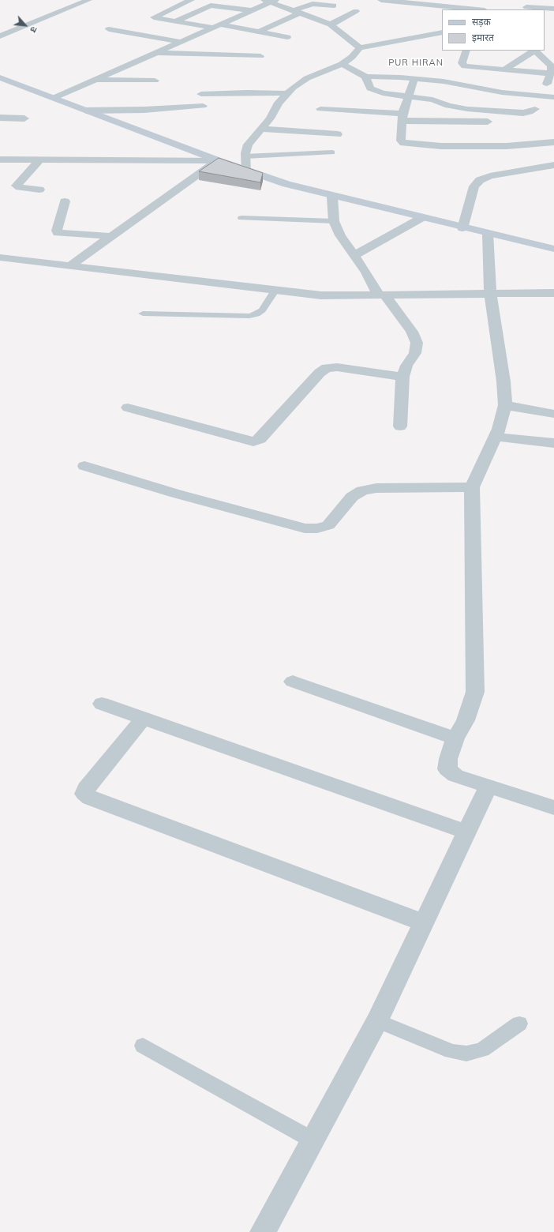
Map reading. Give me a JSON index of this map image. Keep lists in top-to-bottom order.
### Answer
{
  "districts": ["PUR HIRAN"],
  "legend": ["सड़क", "इमारत"],
  "north": "bottom right"
}
